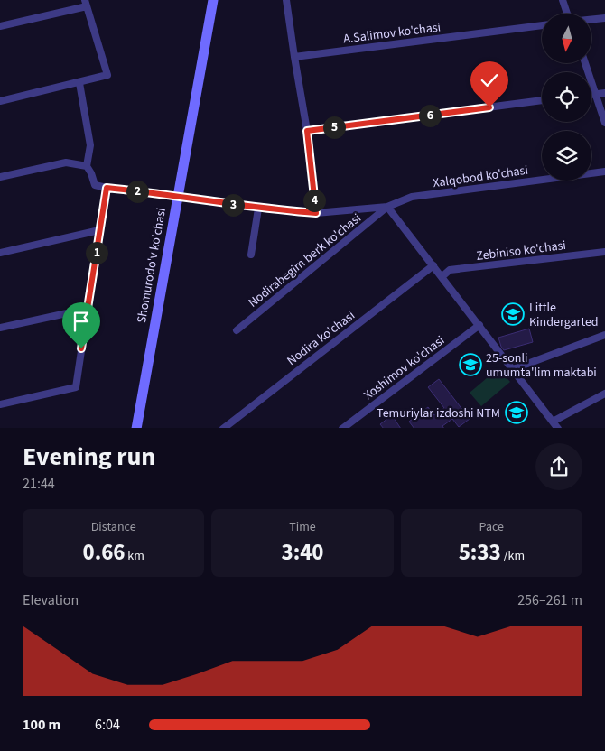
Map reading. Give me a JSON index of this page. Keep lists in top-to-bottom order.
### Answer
{
  "streets": {
    "street": [
      "A.Salimov ko'chasi",
      "Xalqobod ko'chasi",
      "Zebiniso ko'chasi",
      "Nodirabegim berk ko'chasi",
      "Shomurodo'v ko'chasi",
      "Nodira ko'chasi",
      "Xoshimov ko'chasi"
    ]
  },
  "crossings": [
    ["Xalqobod ko'chasi", "Nodirabegim berk ko'chasi"]
  ],
  "places": {
    "school or university": ["Little Kindergarted", "25-sonli umumta'lim maktabi", "Temuriylar izdoshi NTM"]
  },
  "north": "bottom",
  "page": {
    "pins": [
      "6",
      "5",
      "2",
      "4",
      "3",
      "1"
    ],
    "heading": ["Evening run", "21:44"],
    "stats": [
      ["Distance", "0.66 km"],
      ["Time", "3:40"],
      ["Pace", "5:33 /km"]
    ],
    "chart": ["Elevation", "256–261 m"],
    "list": [
      {
        "name": "100 m",
        "note": "6:04"
      }
    ]
  }
}
